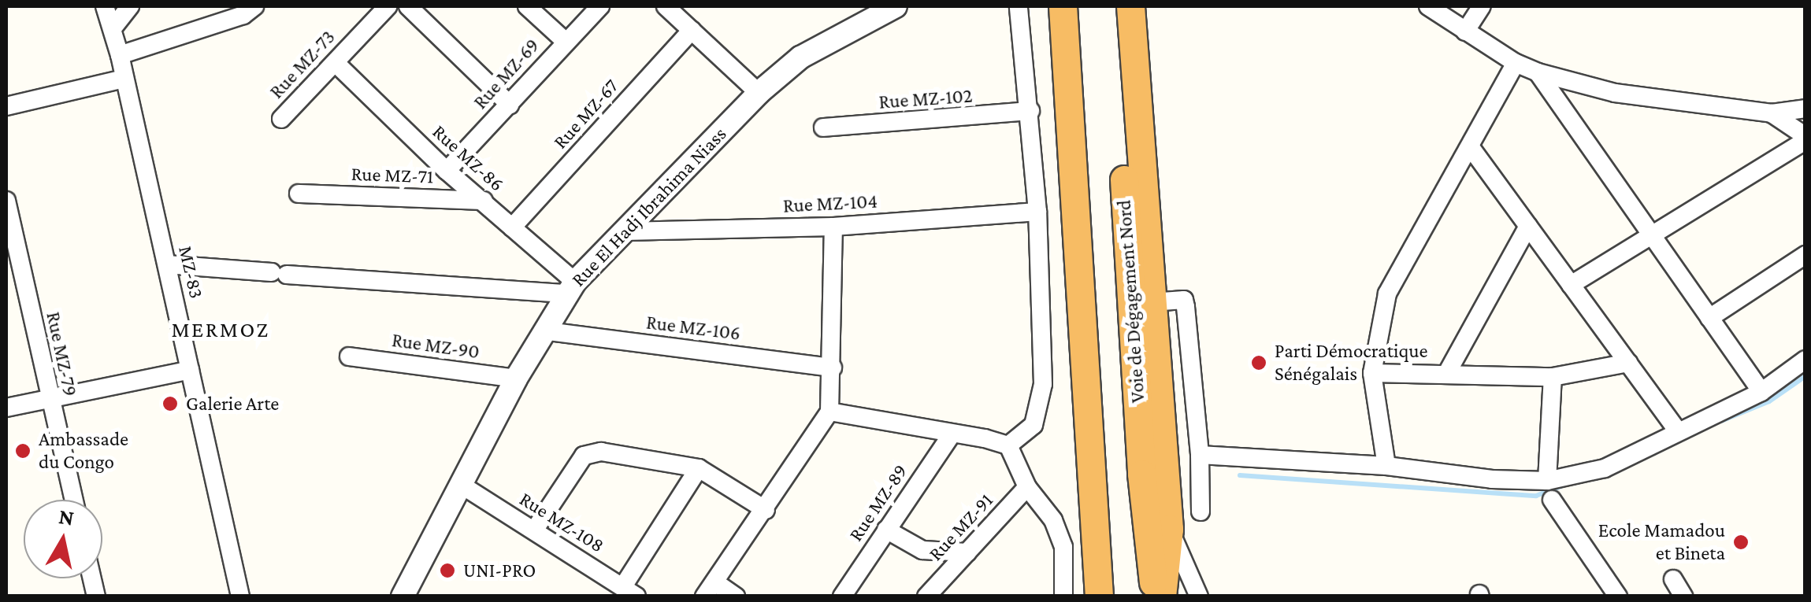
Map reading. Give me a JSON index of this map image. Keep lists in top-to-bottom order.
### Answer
{
  "streets": {
    "highway": ["Voie de Dégagement Nord"],
    "street": [
      "Rue MZ-73",
      "Rue MZ-69",
      "Rue MZ-102",
      "Rue MZ-67",
      "Rue MZ-86",
      "Rue MZ-71",
      "Rue MZ-104",
      "Rue El Hadj Ibrahima Niass",
      "MZ-83",
      "Rue MZ-106",
      "Rue MZ-90",
      "Rue MZ-79",
      "Rue MZ-89",
      "Rue MZ-108",
      "Rue MZ-91"
    ]
  },
  "crossings": [
    ["Rue MZ-73", "Rue MZ-86"],
    ["Rue MZ-69", "Rue MZ-86"],
    ["Rue MZ-67", "Rue MZ-86"],
    ["Rue MZ-86", "Rue MZ-71"],
    ["Rue MZ-86", "Rue El Hadj Ibrahima Niass"],
    ["Rue MZ-104", "Rue El Hadj Ibrahima Niass"],
    ["Rue El Hadj Ibrahima Niass", "Rue MZ-106"],
    ["Rue El Hadj Ibrahima Niass", "Rue MZ-90"],
    ["Rue El Hadj Ibrahima Niass", "Rue MZ-108"]
  ],
  "districts": ["MERMOZ"],
  "places": [
    "Parti Démocratique Sénégalais",
    "Galerie Arte",
    "Ambassade du Congo",
    "Ecole Mamadou et Bineta",
    "UNI-PRO"
  ],
  "north": "top"
}
